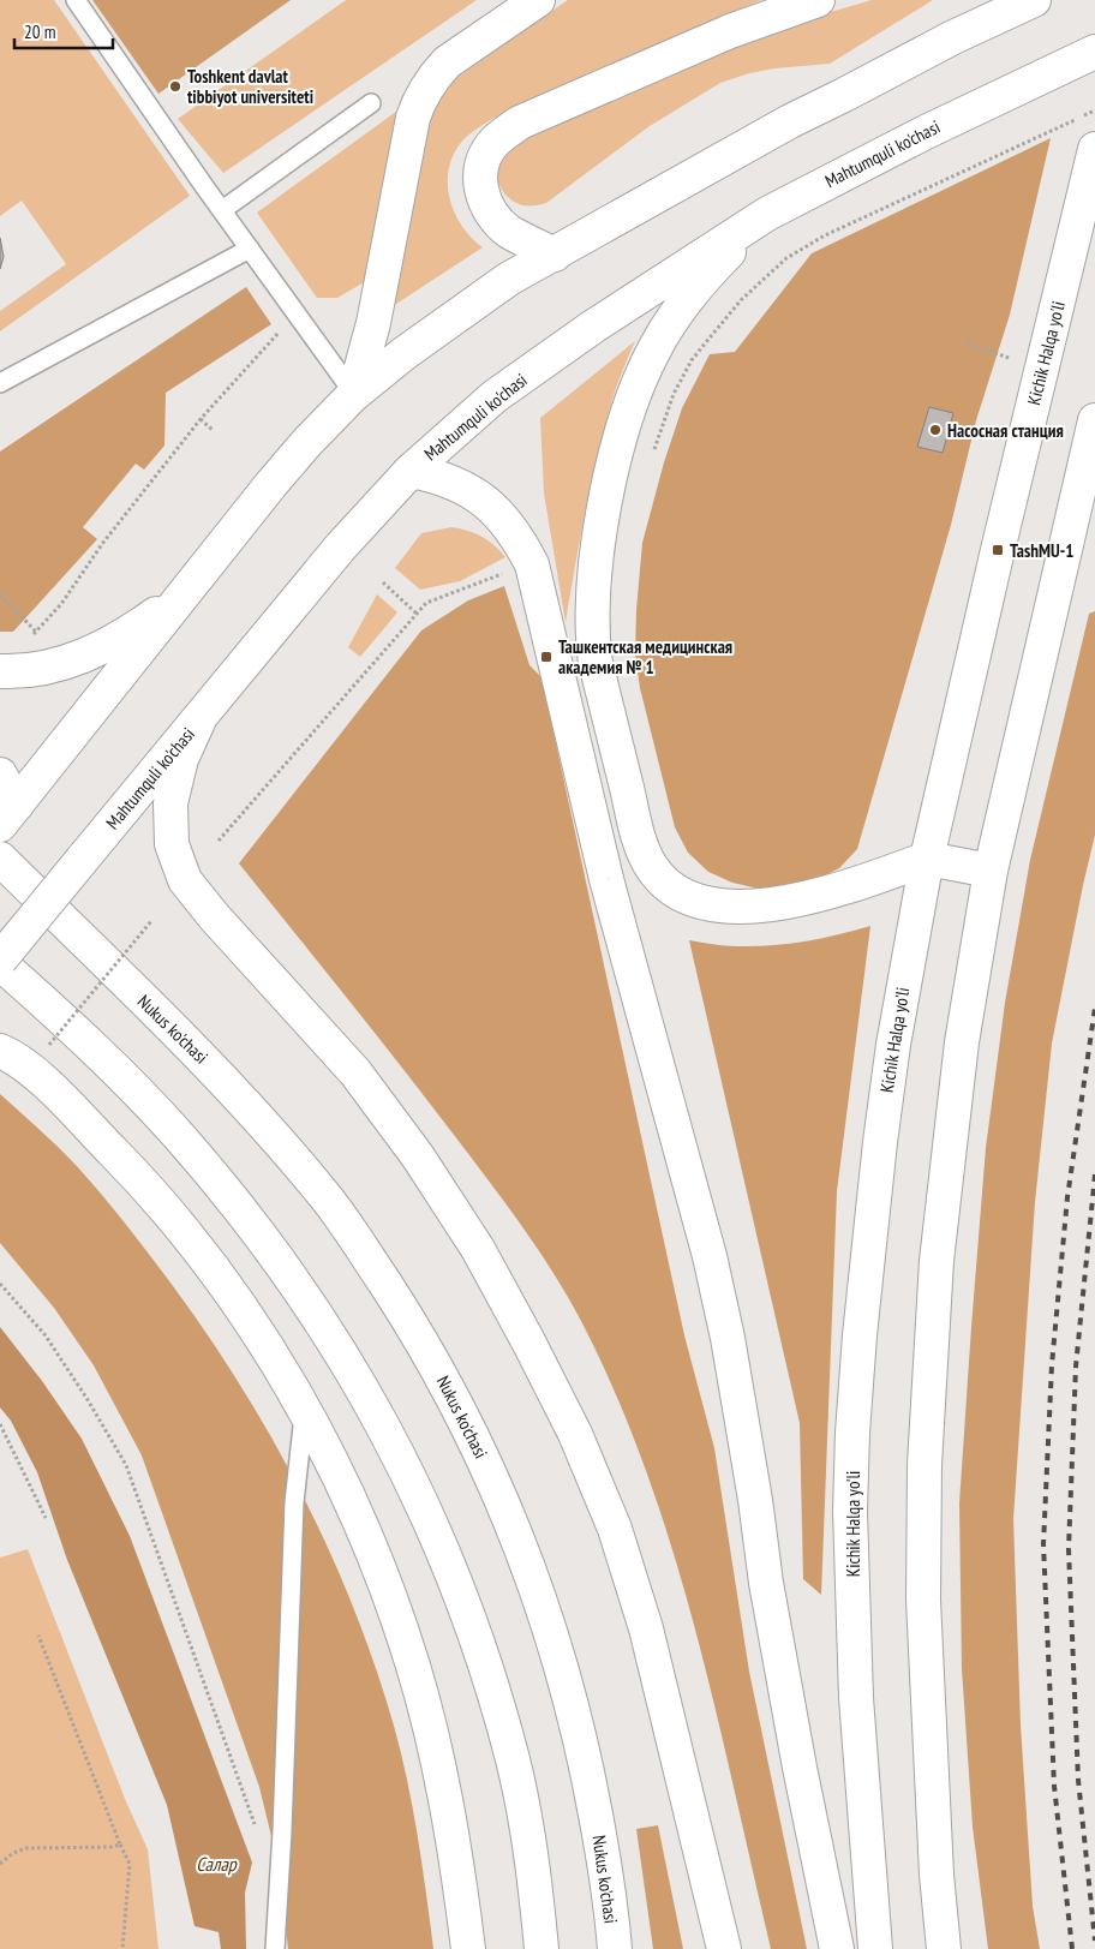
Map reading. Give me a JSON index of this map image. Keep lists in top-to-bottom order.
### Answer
{
  "streets": {
    "main road": ["Mahtumquli ko'chasi", "Kichik Halqa yo'li", "Nukus ko'chasi"]
  },
  "water": ["Салар"],
  "places": {
    "other": ["Toshkent davlat tibbiyot universiteti", "Насосная станция"],
    "transit": ["TashMU-1", "Ташкентская медицинская академия № 1"]
  },
  "scale_bar": "20 m"
}
